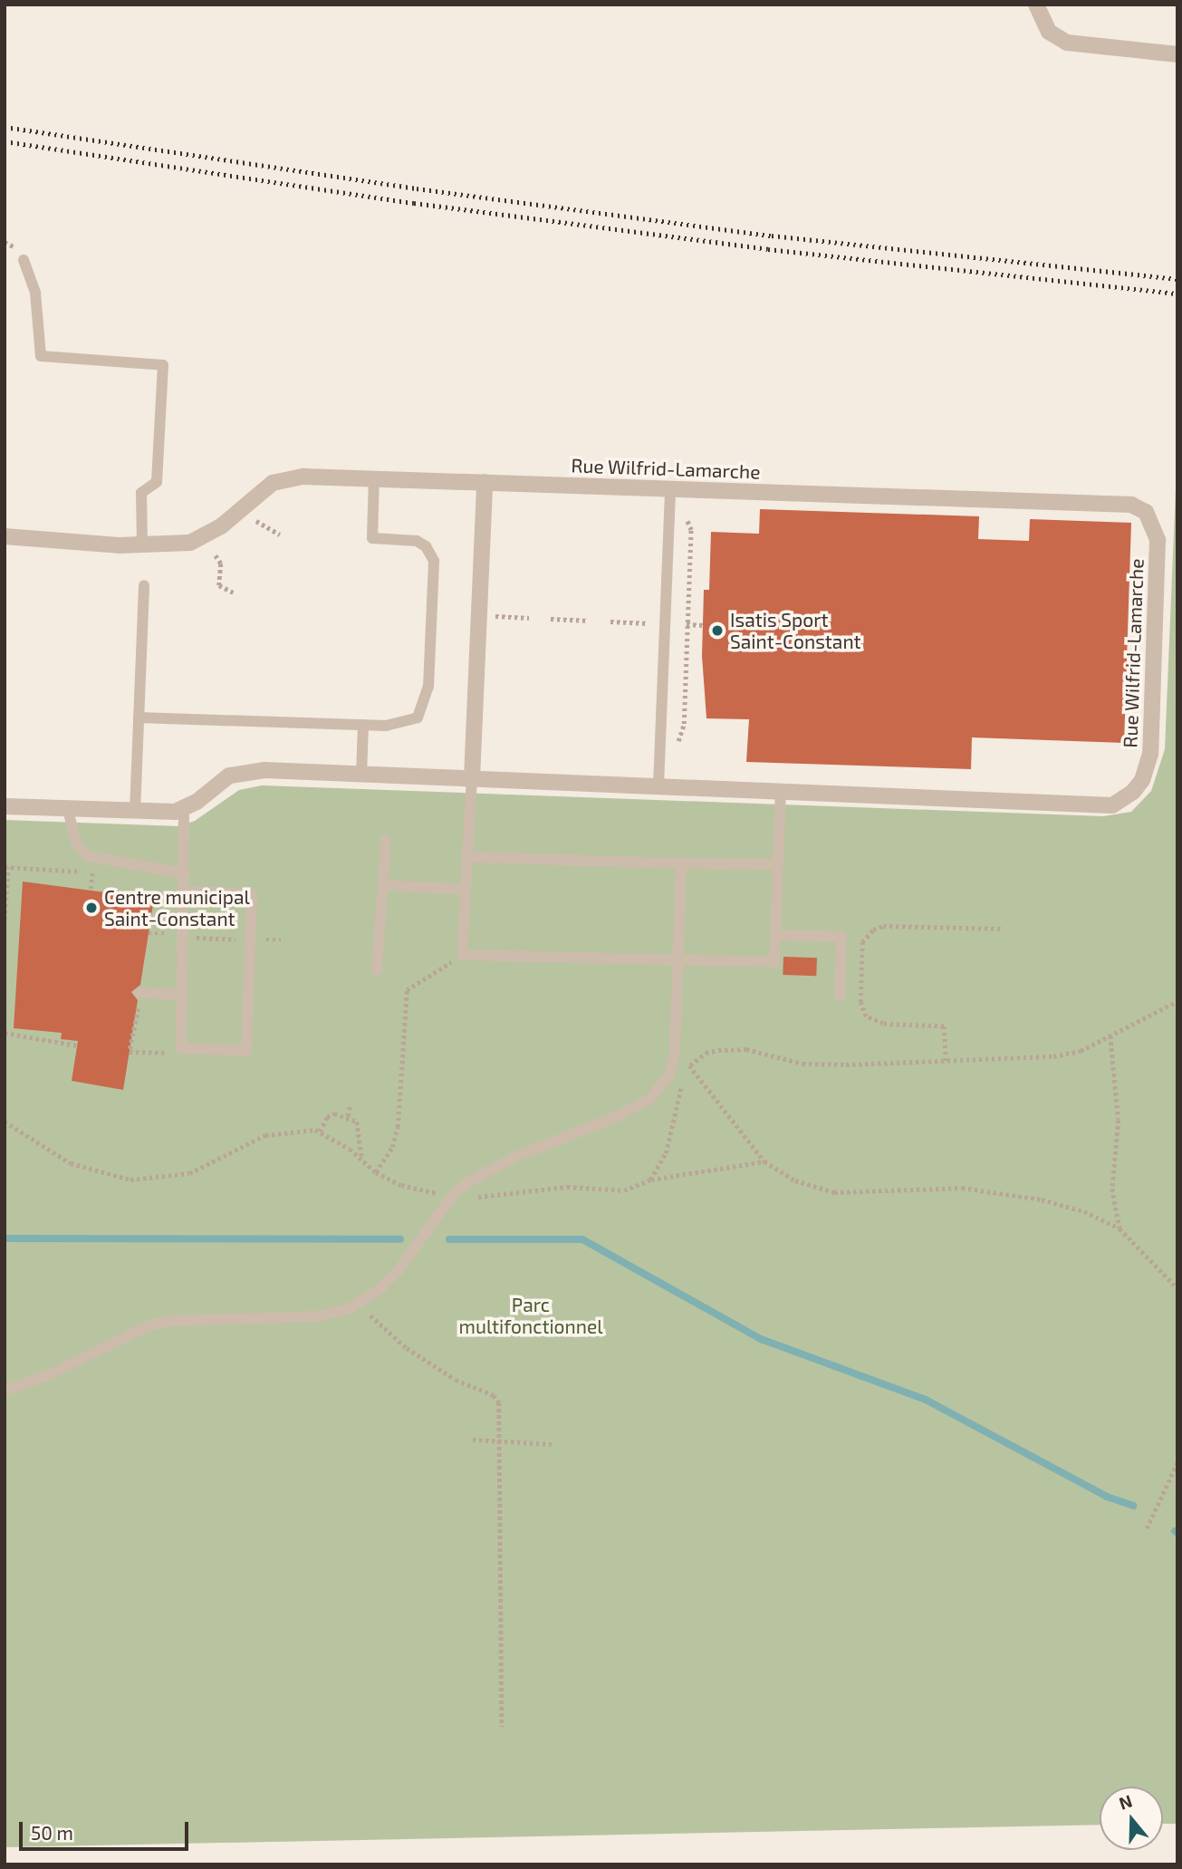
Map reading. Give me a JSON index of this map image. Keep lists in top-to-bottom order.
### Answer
{
  "streets": {
    "street": ["Rue Wilfrid-Lamarche"]
  },
  "parks": ["Parc multifonctionnel"],
  "places": ["Isatis Sport Saint-Constant", "Centre municipal Saint-Constant"],
  "scale_bar": "50 m",
  "north": "top"
}
